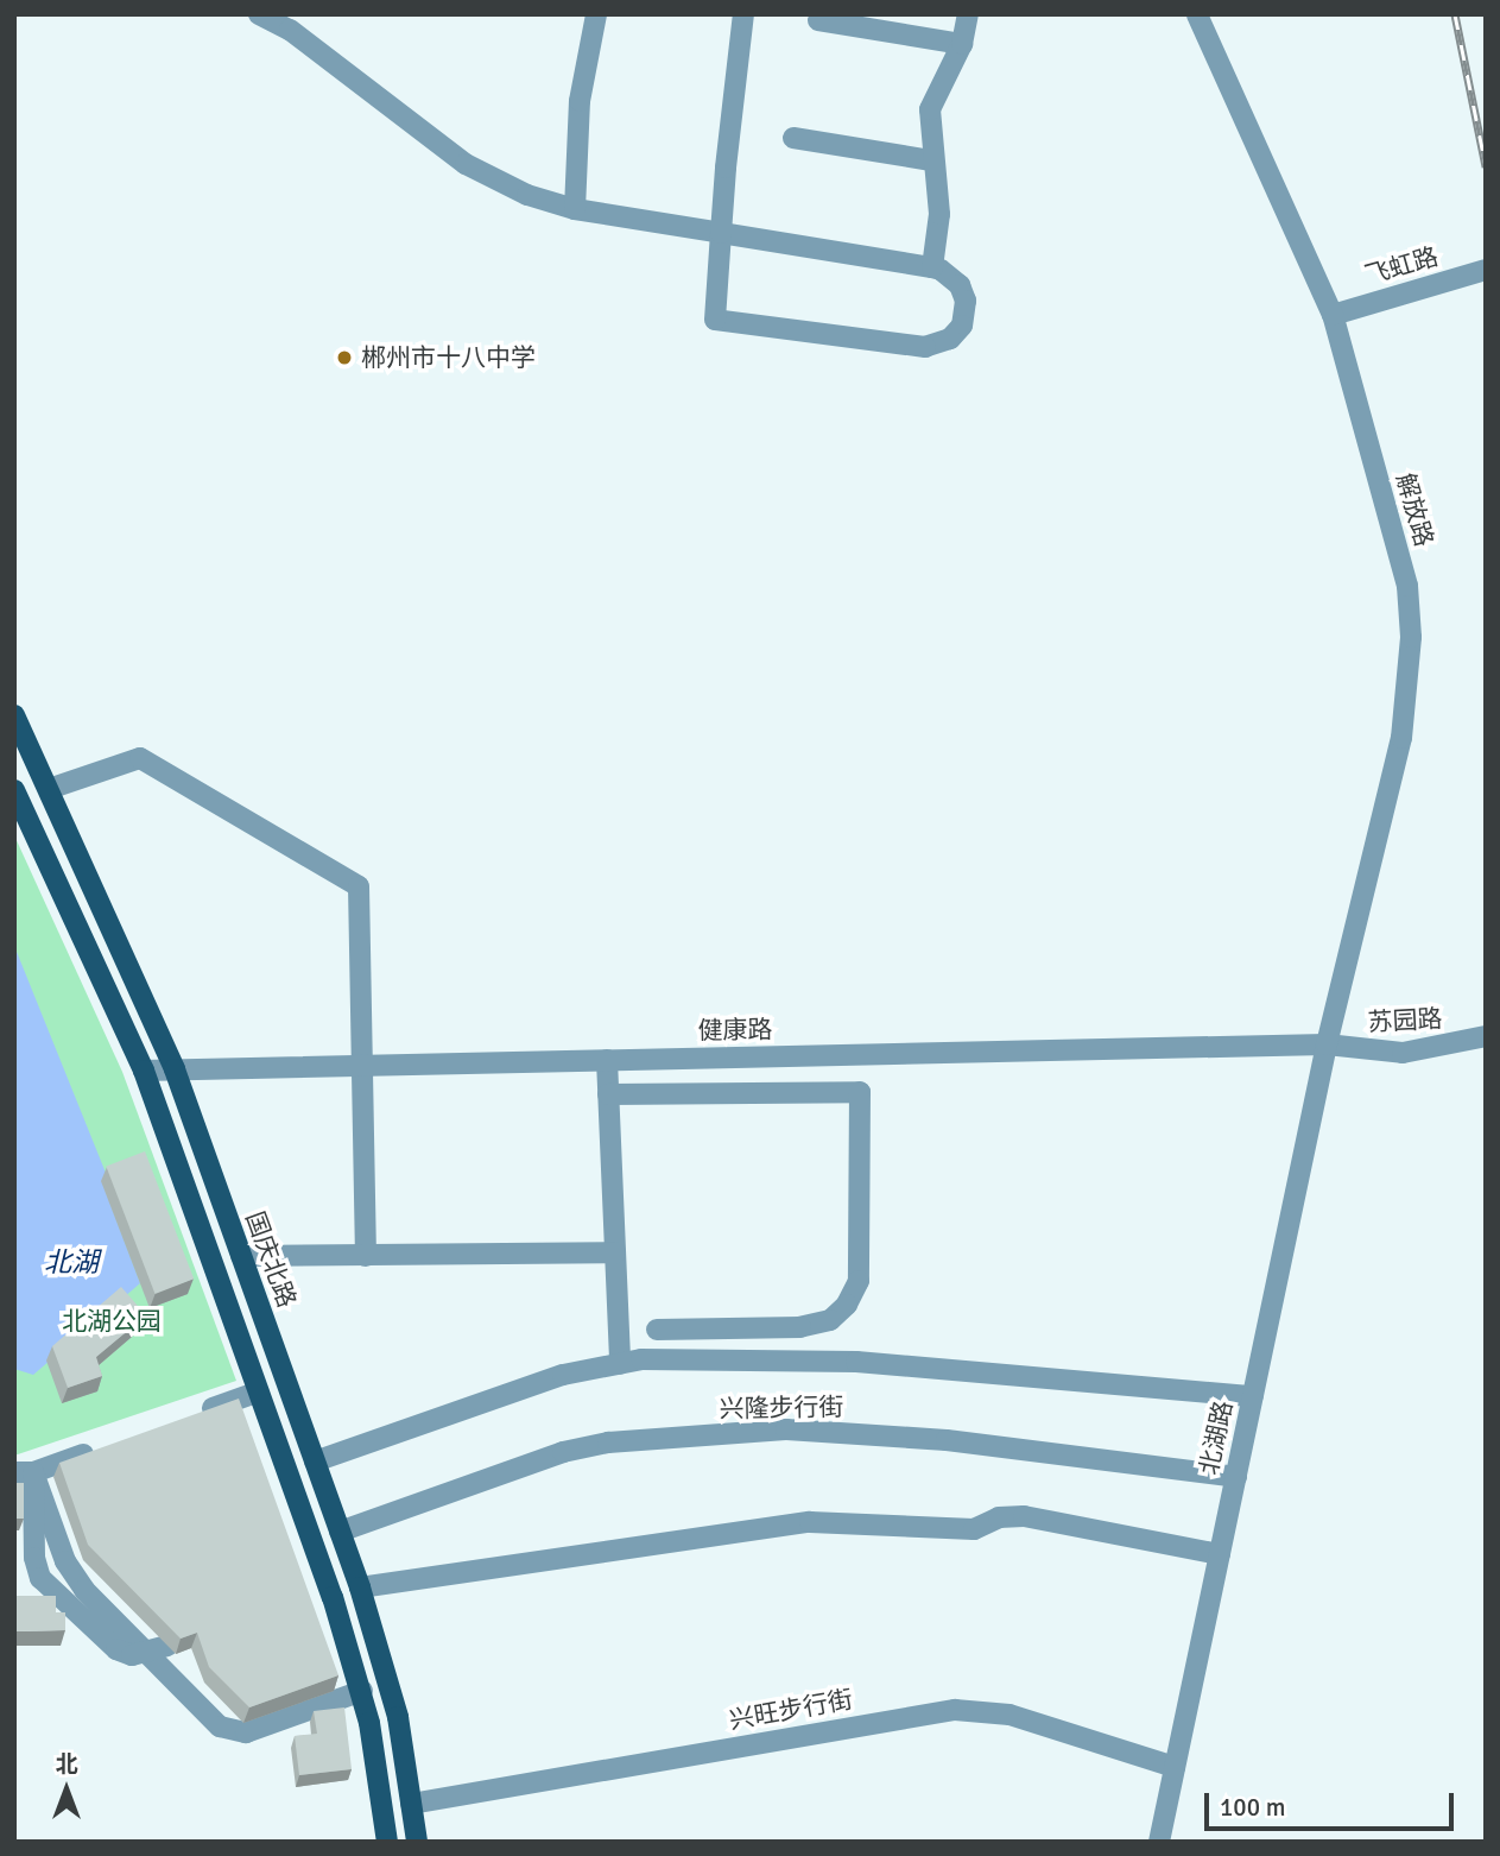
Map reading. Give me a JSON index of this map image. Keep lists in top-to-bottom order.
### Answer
{
  "streets": {
    "main road": ["国庆北路"],
    "street": [
      "飞虹路",
      "解放路",
      "苏园路",
      "健康路",
      "兴隆步行街",
      "北湖路",
      "兴旺步行街"
    ]
  },
  "crossings": [
    ["飞虹路", "解放路"],
    ["解放路", "苏园路"],
    ["解放路", "健康路"],
    ["解放路", "北湖路"],
    ["苏园路", "健康路"],
    ["苏园路", "北湖路"],
    ["健康路", "国庆北路"],
    ["健康路", "北湖路"],
    ["国庆北路", "兴隆步行街"],
    ["国庆北路", "兴旺步行街"],
    ["兴隆步行街", "北湖路"],
    ["北湖路", "兴旺步行街"]
  ],
  "water": ["北湖"],
  "parks": ["北湖公园"],
  "places": ["郴州市十八中学"],
  "scale_bar": "100 m",
  "north": "top"
}
